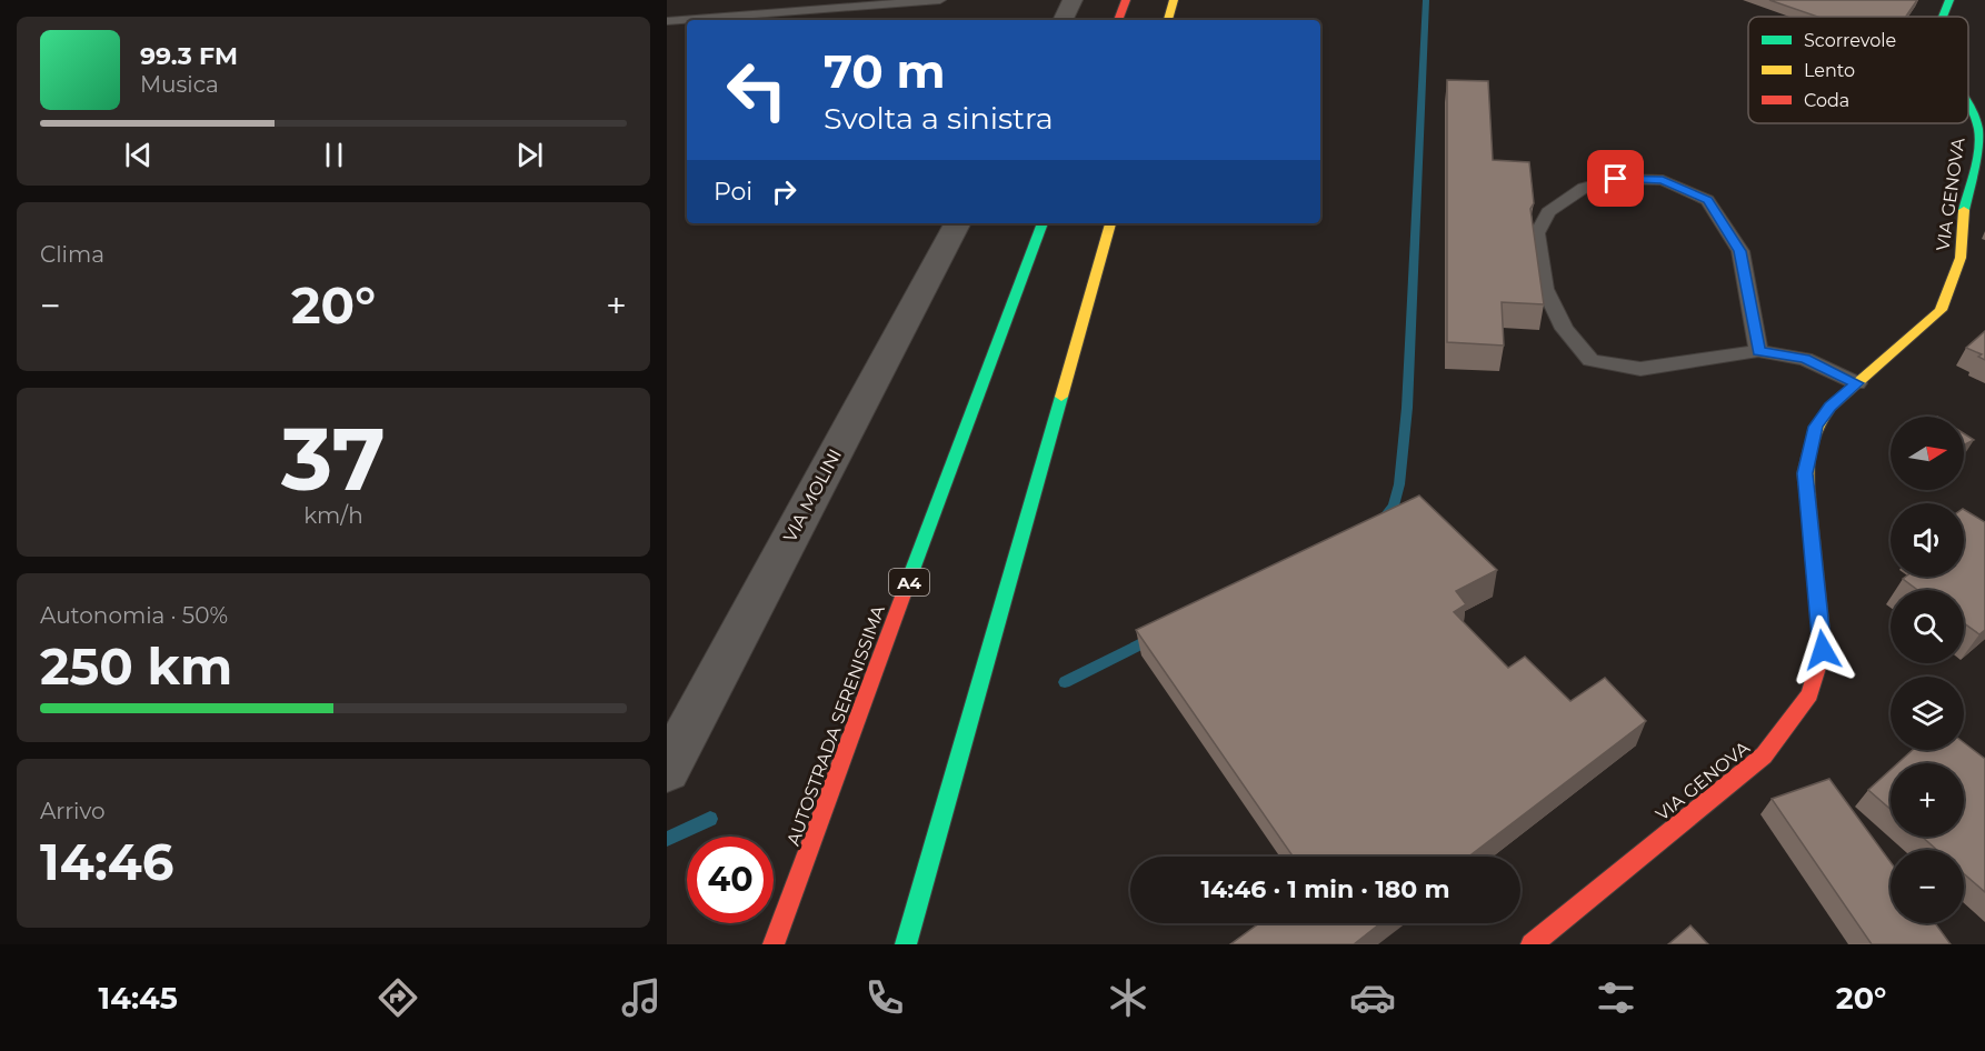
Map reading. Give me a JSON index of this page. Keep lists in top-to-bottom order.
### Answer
{
  "streets": {
    "main road": ["VIA GENOVA", "A4", "AUTOSTRADA SERENISSIMA"],
    "street": ["VIA MOLINI"]
  },
  "legend": ["Scorrevole", "Lento", "Coda"],
  "north": "right",
  "page": {
    "turn": ["70 m", "Svolta a sinistra"],
    "song": ["99.3 FM", "Musica"],
    "then": "Poi",
    "tile": [
      "Clima",
      ["37", "km/h"],
      ["Autonomia · 50%", "250 km"],
      ["Arrivo", "14:46"]
    ],
    "heat": ["−", "20°", "+"],
    "map_buttons": ["+", "−"],
    "limit": "40",
    "trip": "14:46 · 1 min · 180 m",
    "tabs": ["14:45", "20°"]
  }
}
